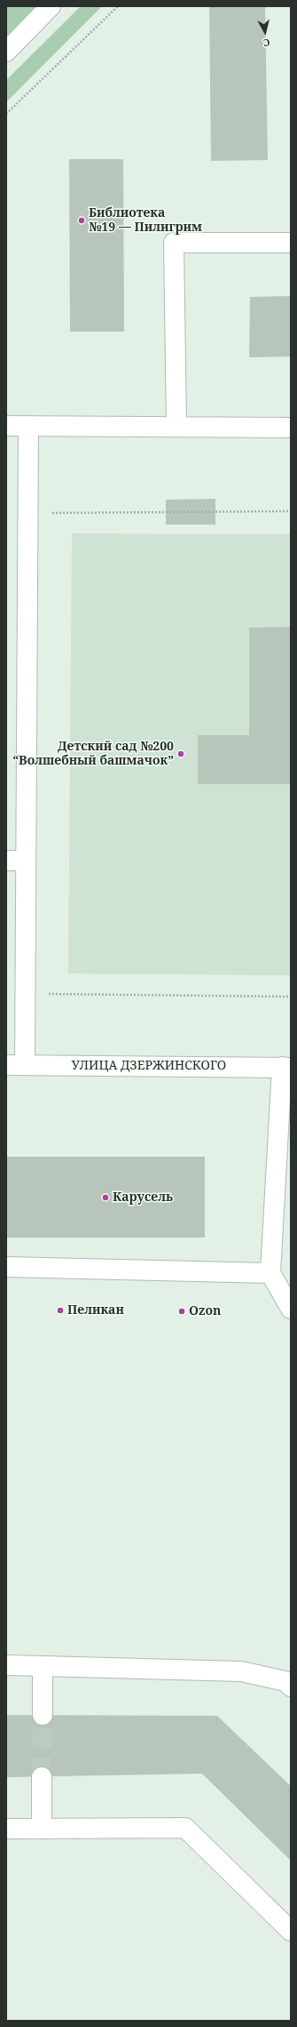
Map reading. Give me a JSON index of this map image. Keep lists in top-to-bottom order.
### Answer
{
  "streets": {
    "street": ["УЛИЦА ДЗЕРЖИНСКОГО"]
  },
  "places": [
    "Библиотека №19 — Пилигрим",
    "Детский сад №200 “Волшебный башмачок”",
    "Карусель",
    "Пеликан",
    "Ozon"
  ],
  "north": "bottom"
}
